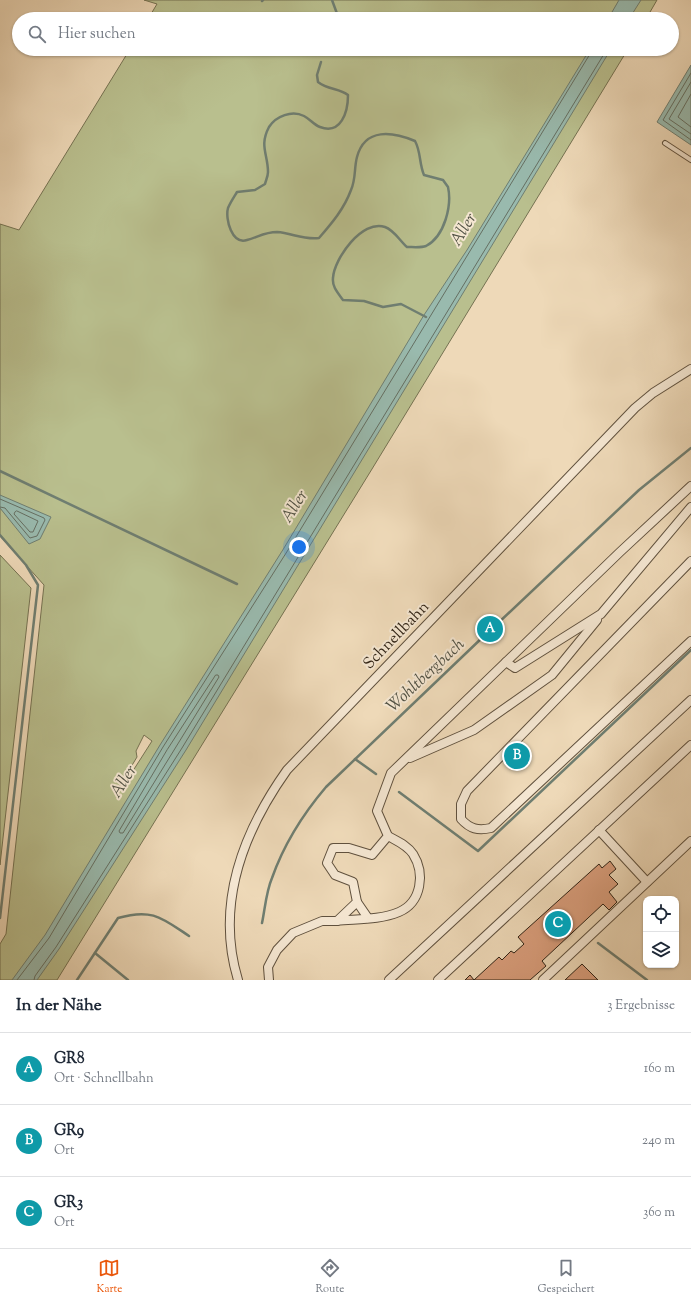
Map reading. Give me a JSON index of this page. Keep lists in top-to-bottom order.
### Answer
{
  "streets": {
    "street": ["Schnellbahn"]
  },
  "water": ["Aller", "Wohltbergbach"],
  "page": {
    "search": "Hier suchen",
    "pins": ["A", "B", "C"],
    "heading": ["In der Nähe", "3 Ergebnisse"],
    "list": [
      {
        "mark": "A",
        "name": "GR8",
        "note": "Ort · Schnellbahn",
        "value": "160 m"
      },
      {
        "mark": "B",
        "name": "GR9",
        "note": "Ort",
        "value": "240 m"
      },
      {
        "mark": "C",
        "name": "GR3",
        "note": "Ort",
        "value": "360 m"
      }
    ],
    "nav": ["Karte", "Route", "Gespeichert"]
  }
}
